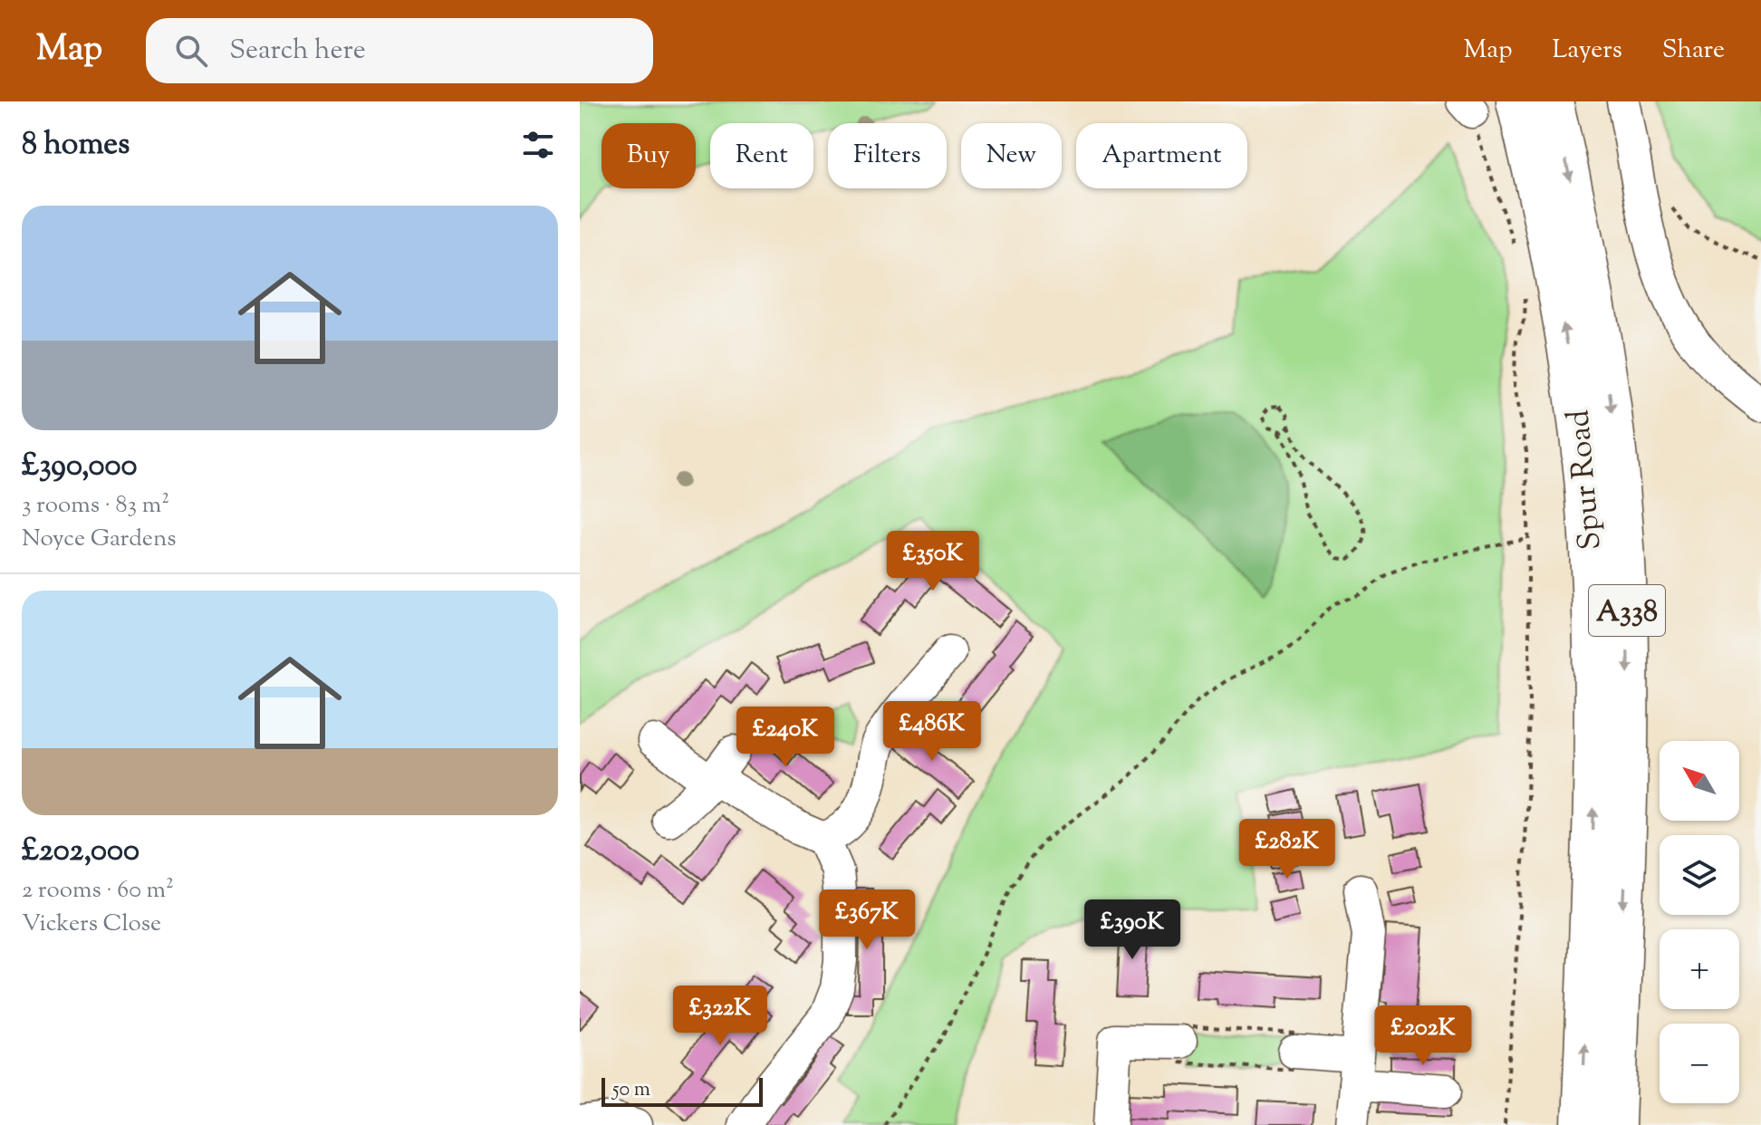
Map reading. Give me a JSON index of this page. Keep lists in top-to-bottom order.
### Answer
{
  "streets": {
    "highway": ["Spur Road", "A338"]
  },
  "scale_bar": "50 m",
  "north": "top left",
  "page": {
    "header": "Map",
    "search": "Search here",
    "nav": ["Map", "Layers", "Share"],
    "heading": "8 homes",
    "chip": [
      "Buy",
      "Rent",
      "Filters",
      "New",
      "Apartment"
    ],
    "list": [
      {
        "name": "£390,000",
        "note": "3 rooms · 83 m² · Noyce Gardens"
      },
      {
        "name": "£202,000",
        "note": "2 rooms · 60 m² · Vickers Close"
      }
    ],
    "price": [
      "£350K",
      "£486K",
      "£240K",
      "£282K",
      "£367K",
      "£390K",
      "£322K",
      "£202K"
    ],
    "map_buttons": ["+", "−"],
    "scale": "50 m"
  }
}
